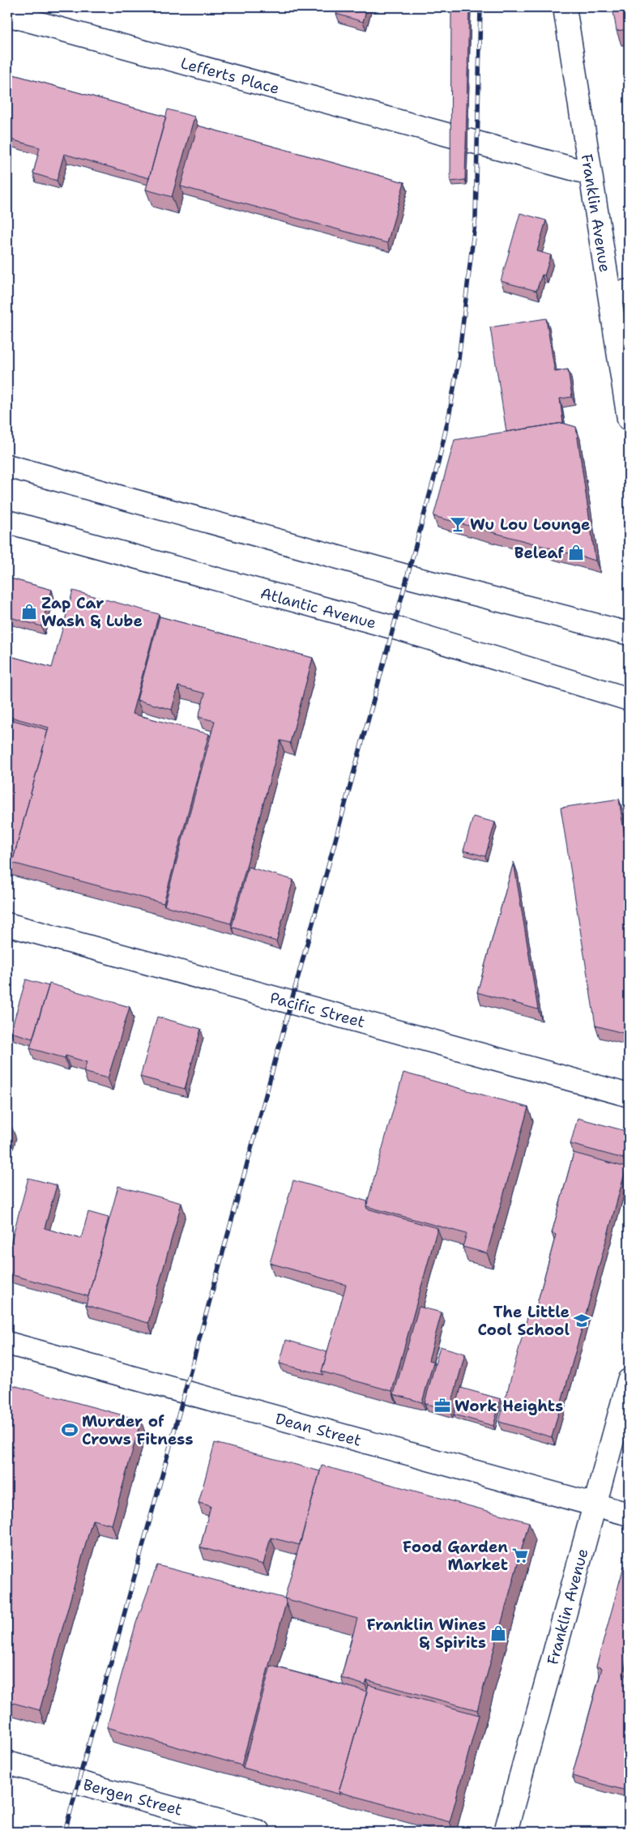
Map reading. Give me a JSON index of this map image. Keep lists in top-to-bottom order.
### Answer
{
  "streets": {
    "street": [
      "Lefferts Place",
      "Franklin Avenue",
      "Atlantic Avenue",
      "Pacific Street",
      "Dean Street",
      "Bergen Street"
    ]
  },
  "crossings": [
    ["Lefferts Place", "Franklin Avenue"],
    ["Franklin Avenue", "Dean Street"]
  ],
  "places": {
    "bar": ["Wu Lou Lounge"],
    "shop": ["Beleaf", "Zap Car Wash & Lube", "Franklin Wines & Spirits"],
    "school or university": ["The Little Cool School"],
    "office": ["Work Heights"],
    "sports": ["Murder of Crows Fitness"],
    "supermarket": ["Food Garden Market"]
  }
}
